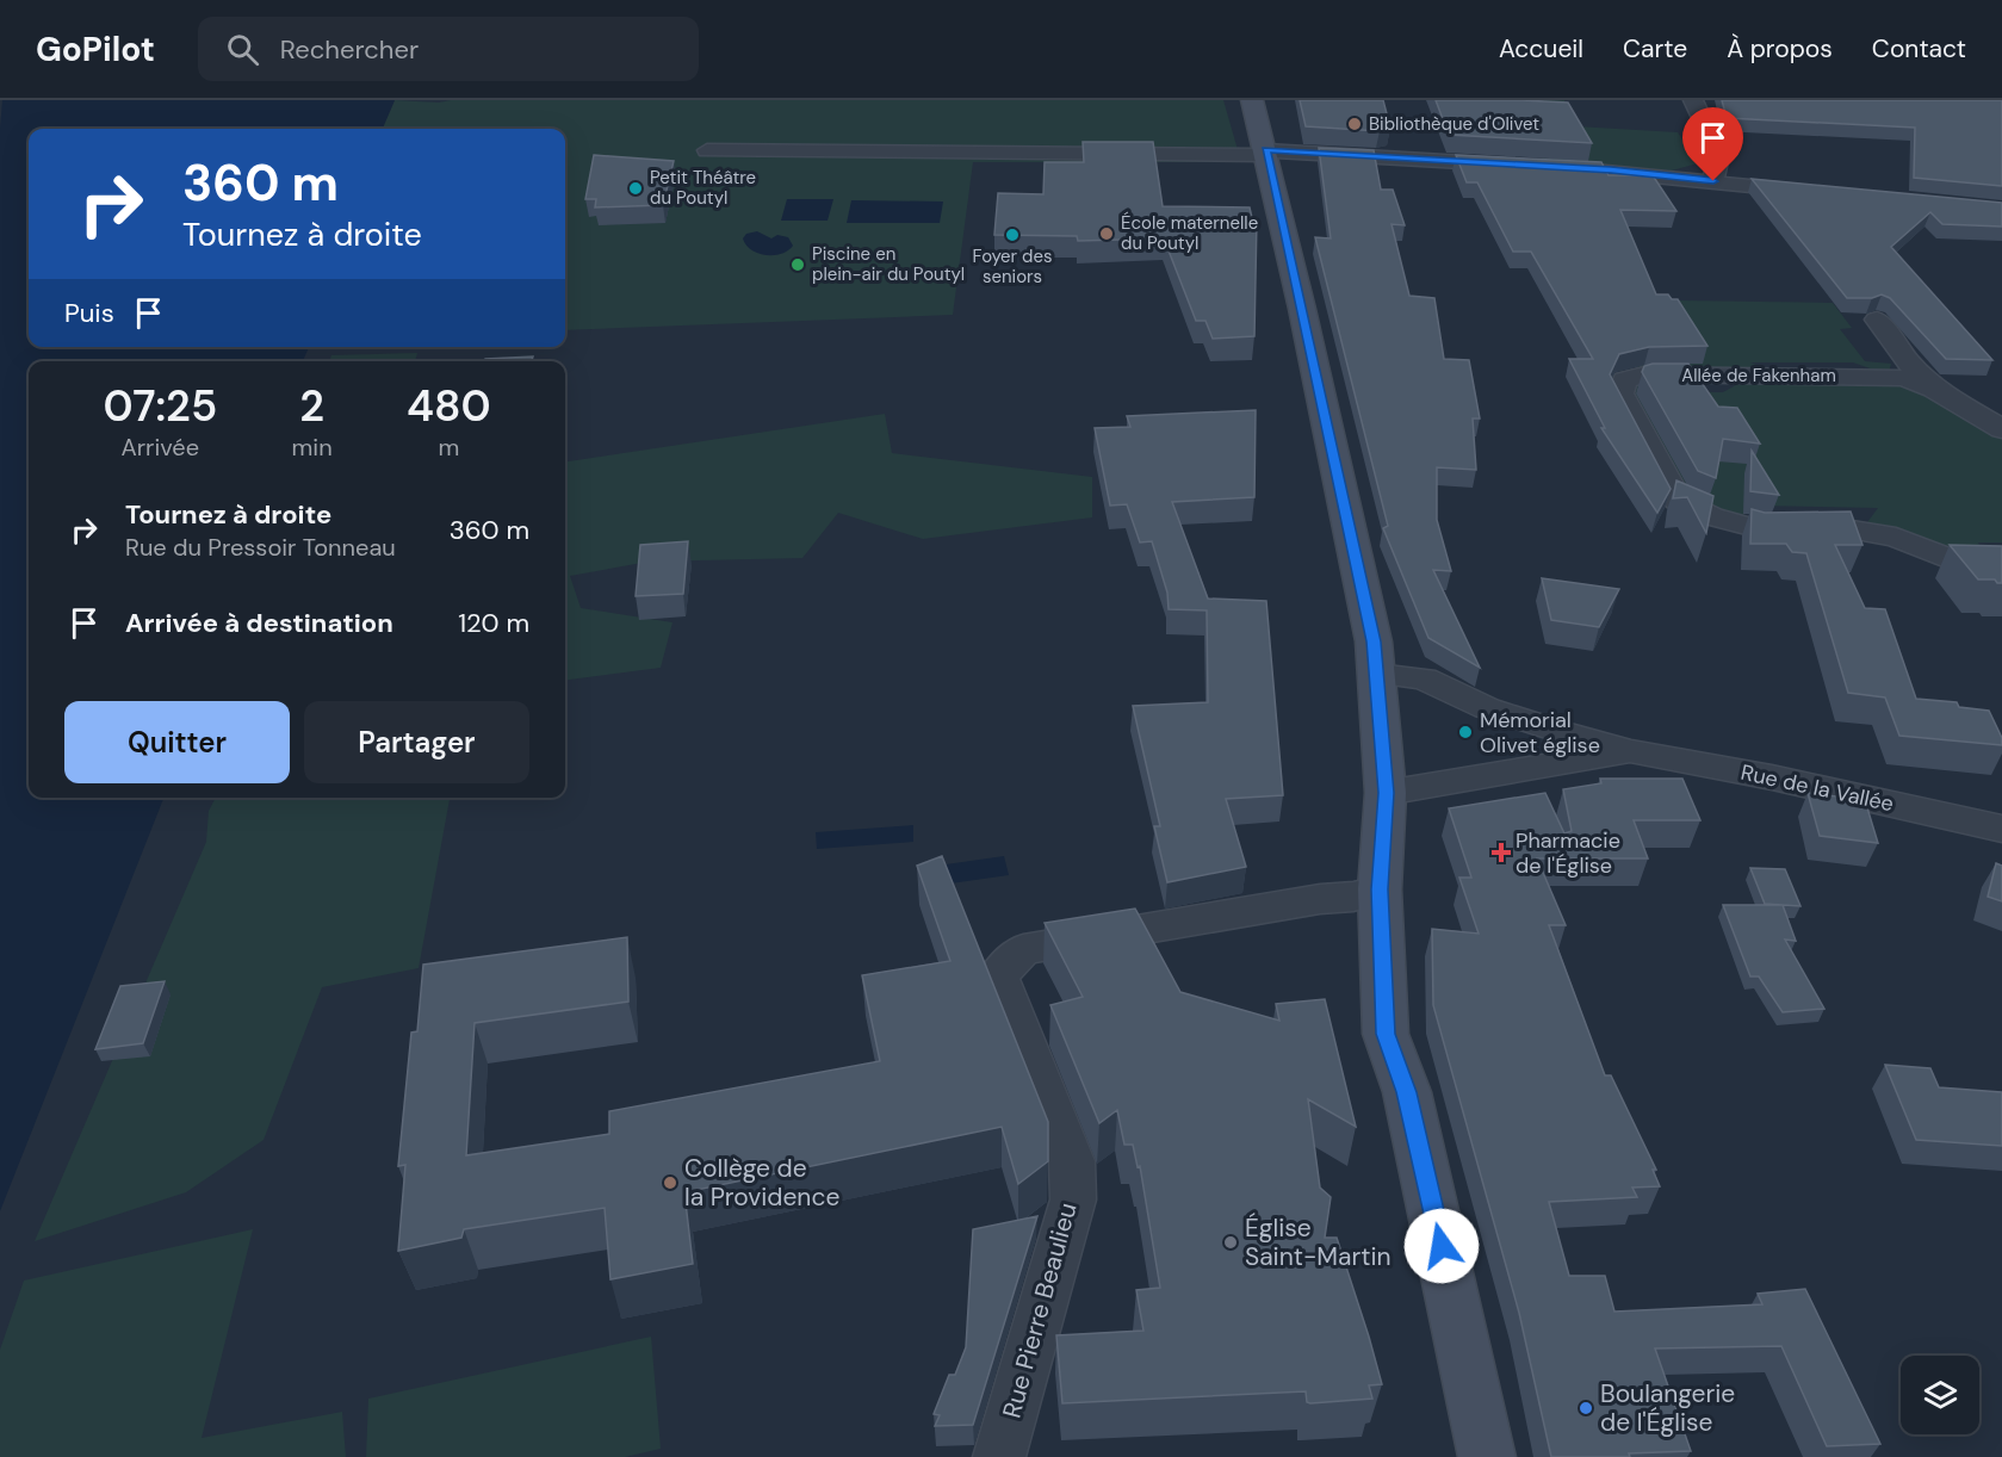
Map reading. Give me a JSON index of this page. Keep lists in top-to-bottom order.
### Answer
{
  "streets": {
    "street": ["Allée de Fakenham", "Rue de la Vallée", "Rue Pierre Beaulieu"]
  },
  "places": {
    "other": [
      "Bibliothèque d'Olivet",
      "Petit Théâtre du Poutyl",
      "École maternelle du Poutyl",
      "Foyer des seniors",
      "Piscine en plein-air du Poutyl",
      "Mémorial Olivet église",
      "Collège de la Providence",
      "Église Saint-Martin",
      "Boulangerie de l'Église"
    ],
    "health": ["Pharmacie de l'Église"]
  },
  "page": {
    "header": "GoPilot",
    "search": "Rechercher",
    "nav": [
      "Accueil",
      "Carte",
      "À propos",
      "Contact"
    ],
    "turn": ["360 m", "Tournez à droite"],
    "then": "Puis",
    "eta": [
      "07:25",
      "Arrivée",
      "2",
      "min",
      "480",
      "m"
    ],
    "list": [
      {
        "name": "Tournez à droite",
        "note": "Rue du Pressoir Tonneau",
        "value": "360 m"
      },
      {
        "name": "Arrivée à destination",
        "value": "120 m"
      }
    ],
    "buttons": ["Quitter", "Partager"]
  }
}
